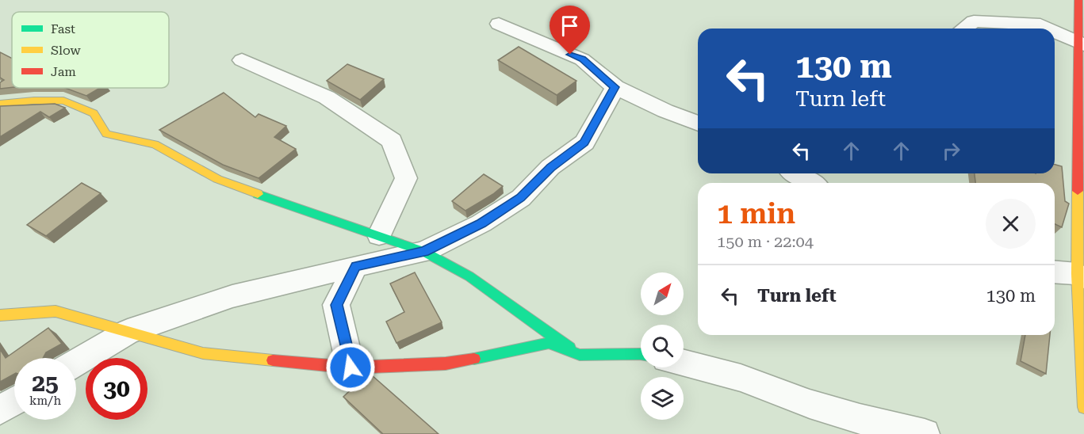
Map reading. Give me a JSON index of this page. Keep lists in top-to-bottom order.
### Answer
{
  "legend": ["Fast", "Slow", "Jam"],
  "north": "top right",
  "page": {
    "turn": ["130 m", "Turn left"],
    "heading": ["1 min", "150 m · 22:04"],
    "list": [
      {
        "name": "Turn left",
        "value": "130 m"
      }
    ],
    "speed": "25 km/h",
    "limit": "30"
  }
}
